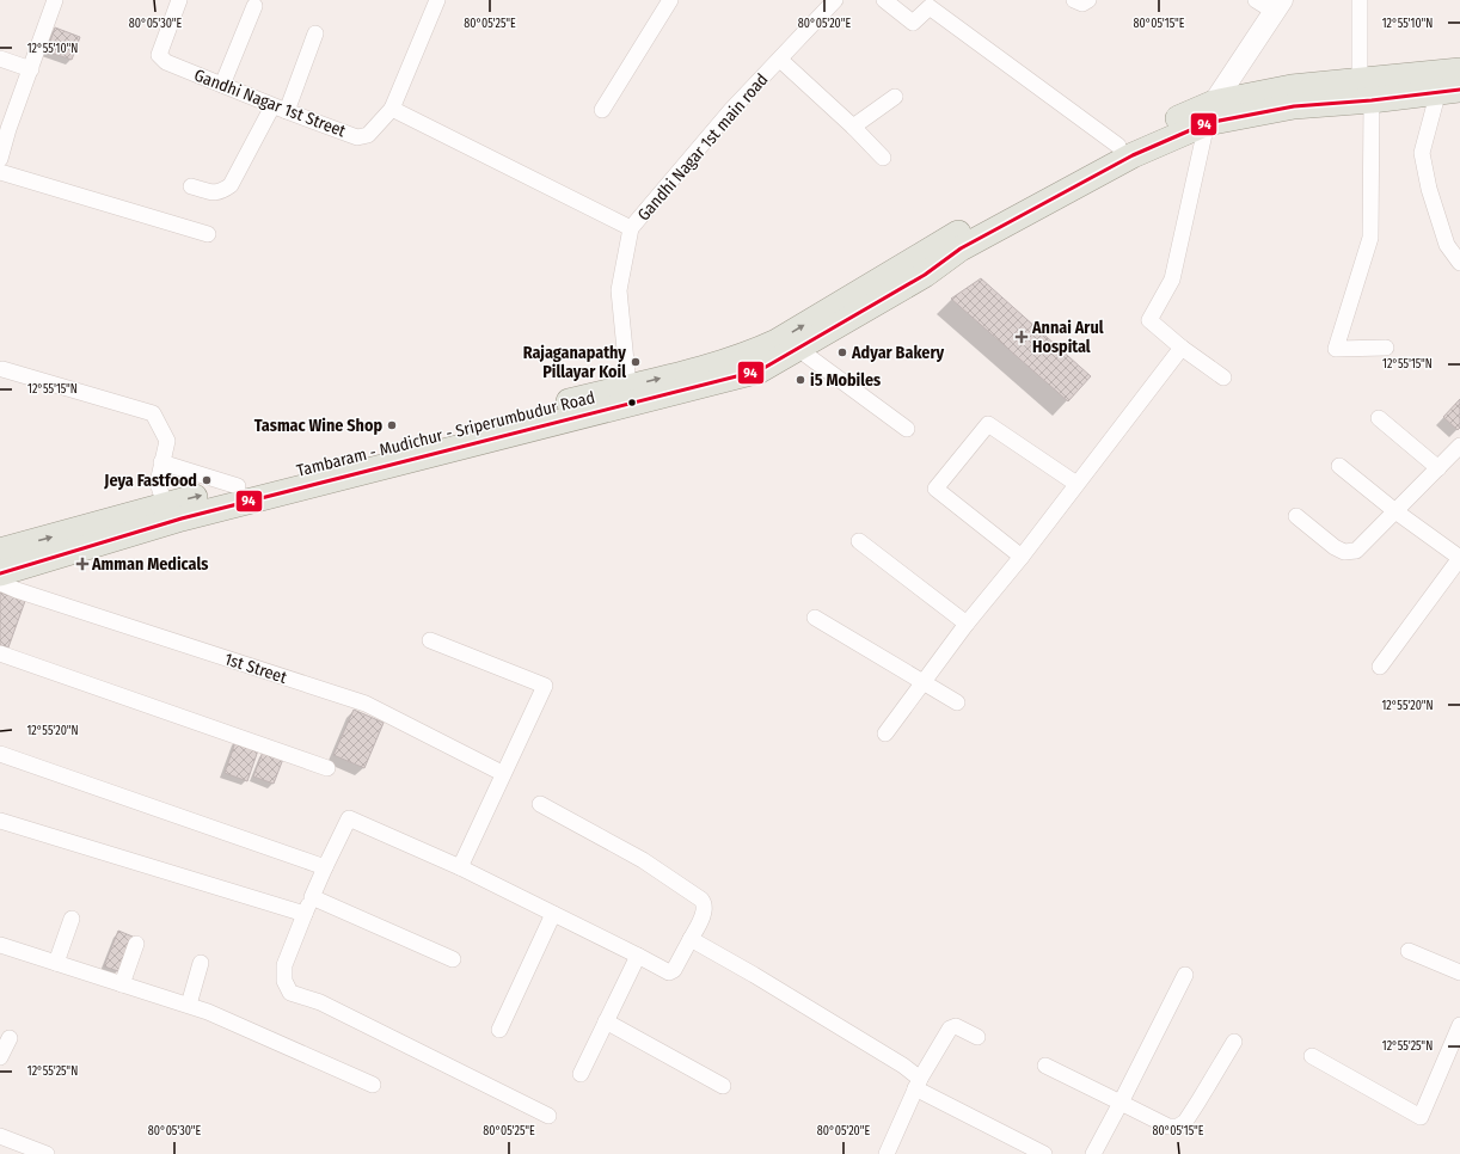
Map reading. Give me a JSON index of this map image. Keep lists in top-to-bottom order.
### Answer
{
  "streets": {
    "main road": ["Tambaram - Mudichur - Sriperumbudur Road"],
    "street": ["Gandhi Nagar 1st Street", "Gandhi Nagar 1st main road", "1st Street"]
  },
  "crossings": [
    ["Gandhi Nagar 1st main road", "Tambaram - Mudichur - Sriperumbudur Road"]
  ],
  "places": {
    "health": ["Annai Arul Hospital", "Amman Medicals"],
    "other": [
      "Adyar Bakery",
      "Rajaganapathy Pillayar Koil",
      "i5 Mobiles",
      "Tasmac Wine Shop",
      "Jeya Fastfood"
    ]
  },
  "lines": ["transit line 94"],
  "coordinates": [
    "12°55'10\"N",
    "80°05'30\"E",
    "80°05'25\"E",
    "80°05'20\"E",
    "80°05'15\"E",
    "12°55'15\"N",
    "12°55'20\"N",
    "12°55'25\"N"
  ]
}
